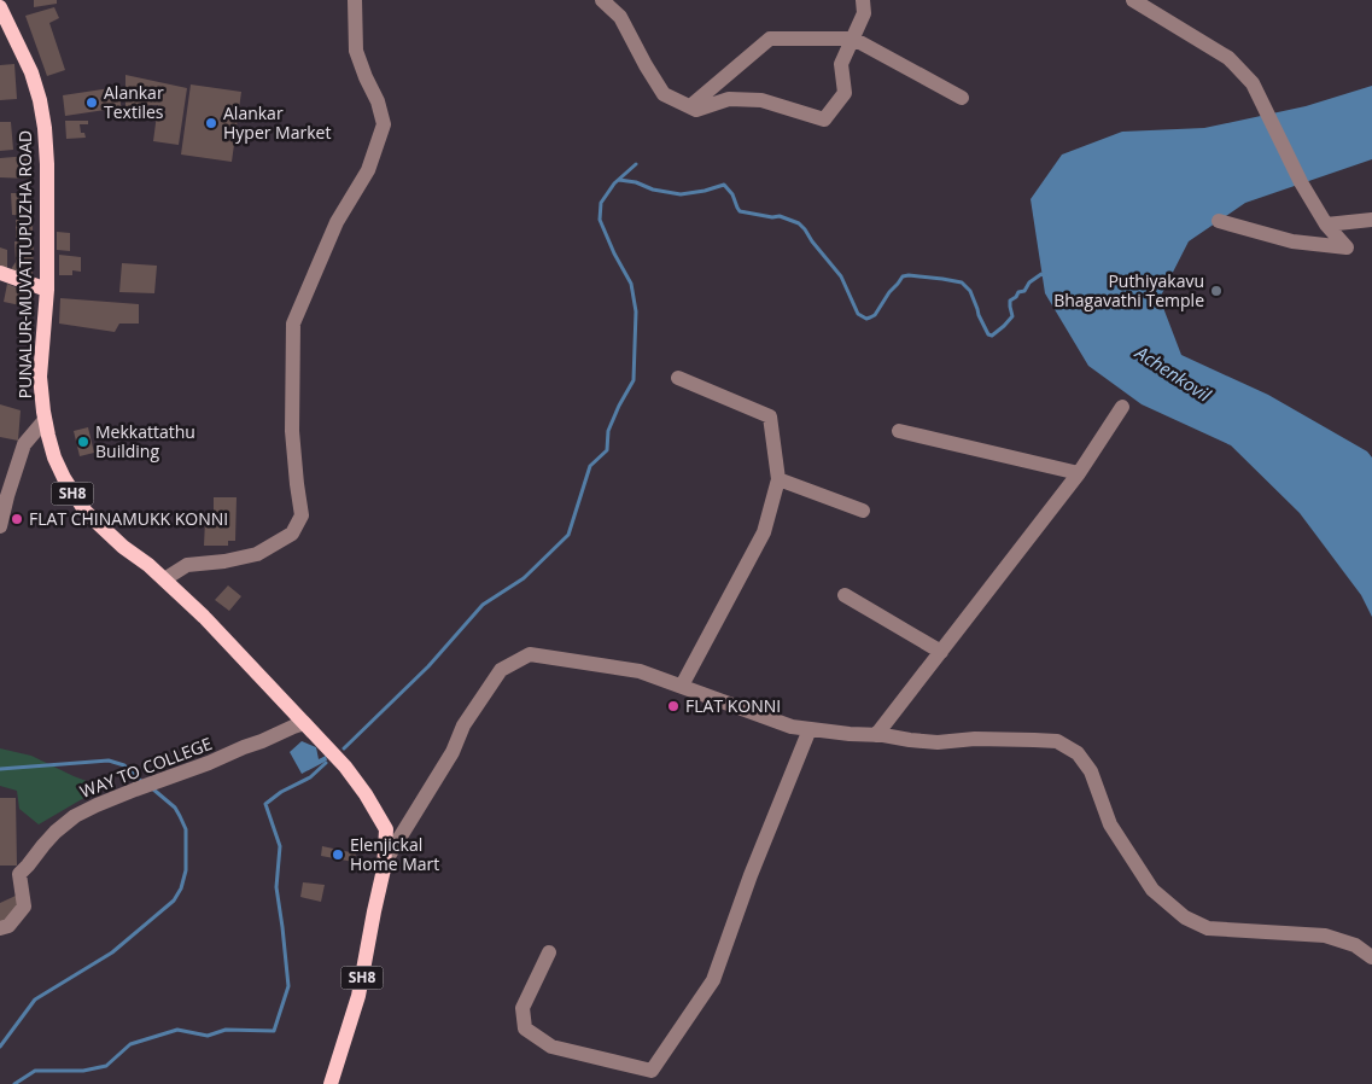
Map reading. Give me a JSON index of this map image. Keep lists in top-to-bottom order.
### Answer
{
  "streets": {
    "main road": ["PUNALUR-MUVATTUPUZHA ROAD", "SH8"],
    "street": ["WAY TO COLLEGE"]
  },
  "crossings": [
    ["PUNALUR-MUVATTUPUZHA ROAD", "SH8"],
    ["PUNALUR-MUVATTUPUZHA ROAD", "WAY TO COLLEGE"]
  ],
  "water": ["Achenkovil"],
  "places": [
    "Alankar Textiles",
    "Alankar Hyper Market",
    "Puthiyakavu Bhagavathi Temple",
    "Mekkattathu Building",
    "FLAT CHINAMUKK KONNI",
    "FLAT KONNI",
    "Elenjickal Home Mart"
  ]
}
